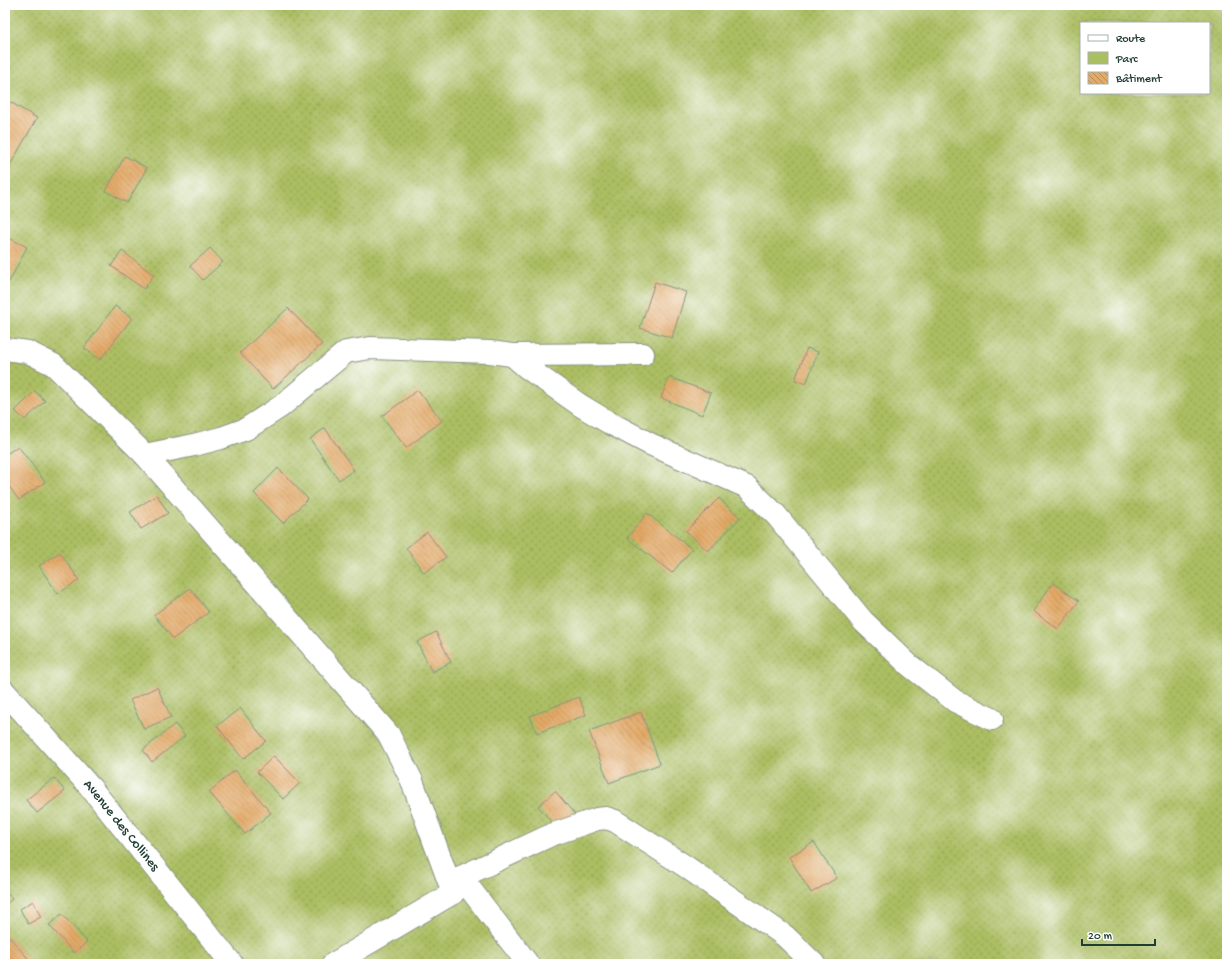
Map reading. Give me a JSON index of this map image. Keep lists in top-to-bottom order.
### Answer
{
  "streets": {
    "street": ["Avenue des Collines"]
  },
  "legend": ["Route", "Parc", "Bâtiment"],
  "scale_bar": "20 m"
}
